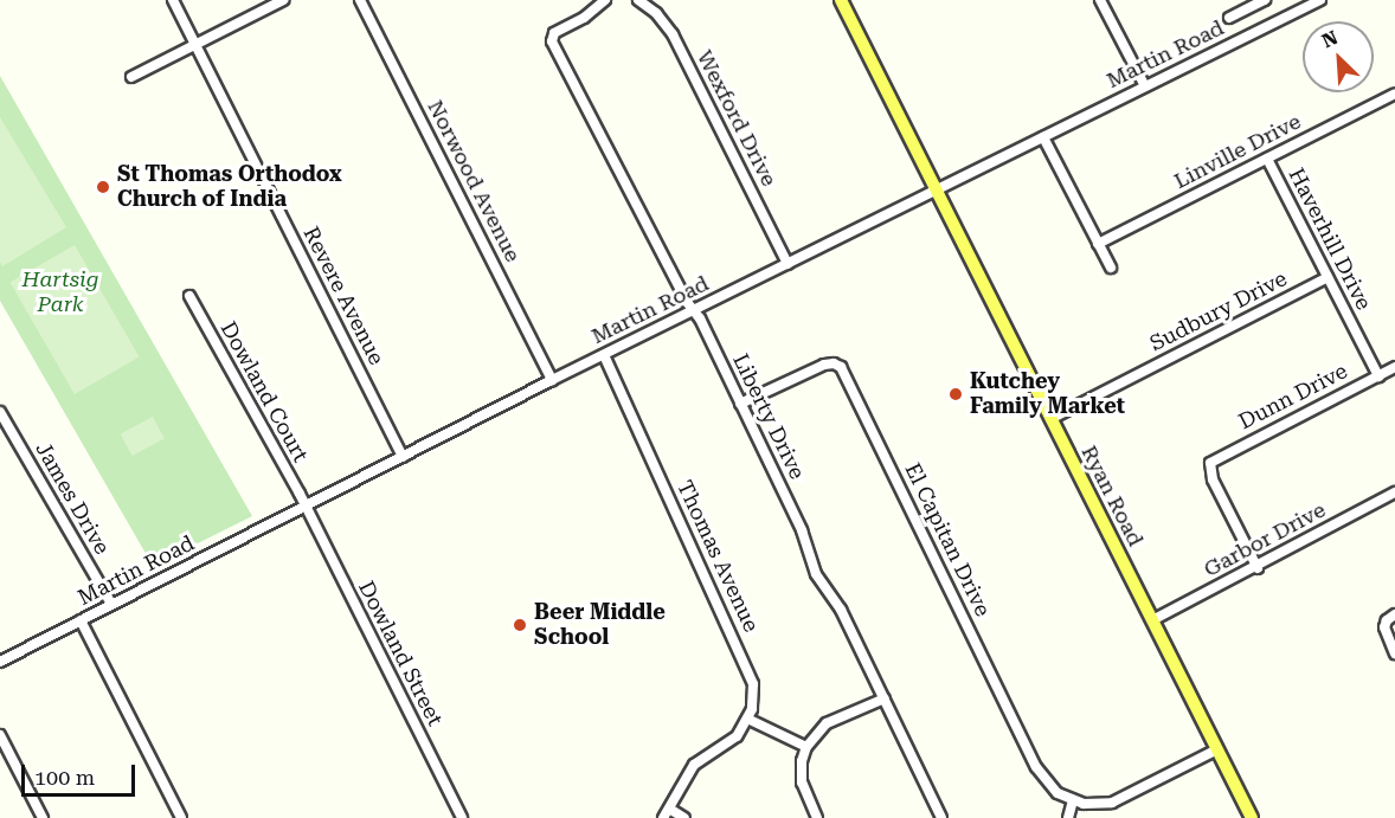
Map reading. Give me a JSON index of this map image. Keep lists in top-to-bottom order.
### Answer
{
  "streets": {
    "main road": ["Ryan Road"],
    "street": [
      "Martin Road",
      "Wexford Drive",
      "Linville Drive",
      "Norwood Avenue",
      "Haverhill Drive",
      "Revere Avenue",
      "Sudbury Drive",
      "Dowland Court",
      "Dunn Drive",
      "Liberty Drive",
      "James Drive",
      "El Capitan Drive",
      "Garbor Drive",
      "Thomas Avenue",
      "Dowland Street"
    ]
  },
  "crossings": [
    ["Martin Road", "Wexford Drive"],
    ["Martin Road", "Norwood Avenue"],
    ["Martin Road", "Revere Avenue"],
    ["Martin Road", "Dowland Court"],
    ["Martin Road", "Liberty Drive"],
    ["Martin Road", "Ryan Road"],
    ["Martin Road", "James Drive"],
    ["Martin Road", "Thomas Avenue"],
    ["Martin Road", "Dowland Street"],
    ["Linville Drive", "Haverhill Drive"],
    ["Haverhill Drive", "Sudbury Drive"],
    ["Haverhill Drive", "Dunn Drive"],
    ["Sudbury Drive", "Ryan Road"],
    ["Dowland Court", "Dowland Street"],
    ["Dunn Drive", "Garbor Drive"],
    ["Liberty Drive", "El Capitan Drive"],
    ["Ryan Road", "Garbor Drive"]
  ],
  "parks": ["Hartsig Park"],
  "places": ["St Thomas Orthodox Church of India", "Kutchey Family Market", "Beer Middle School"],
  "scale_bar": "100 m",
  "north": "top left"
}
